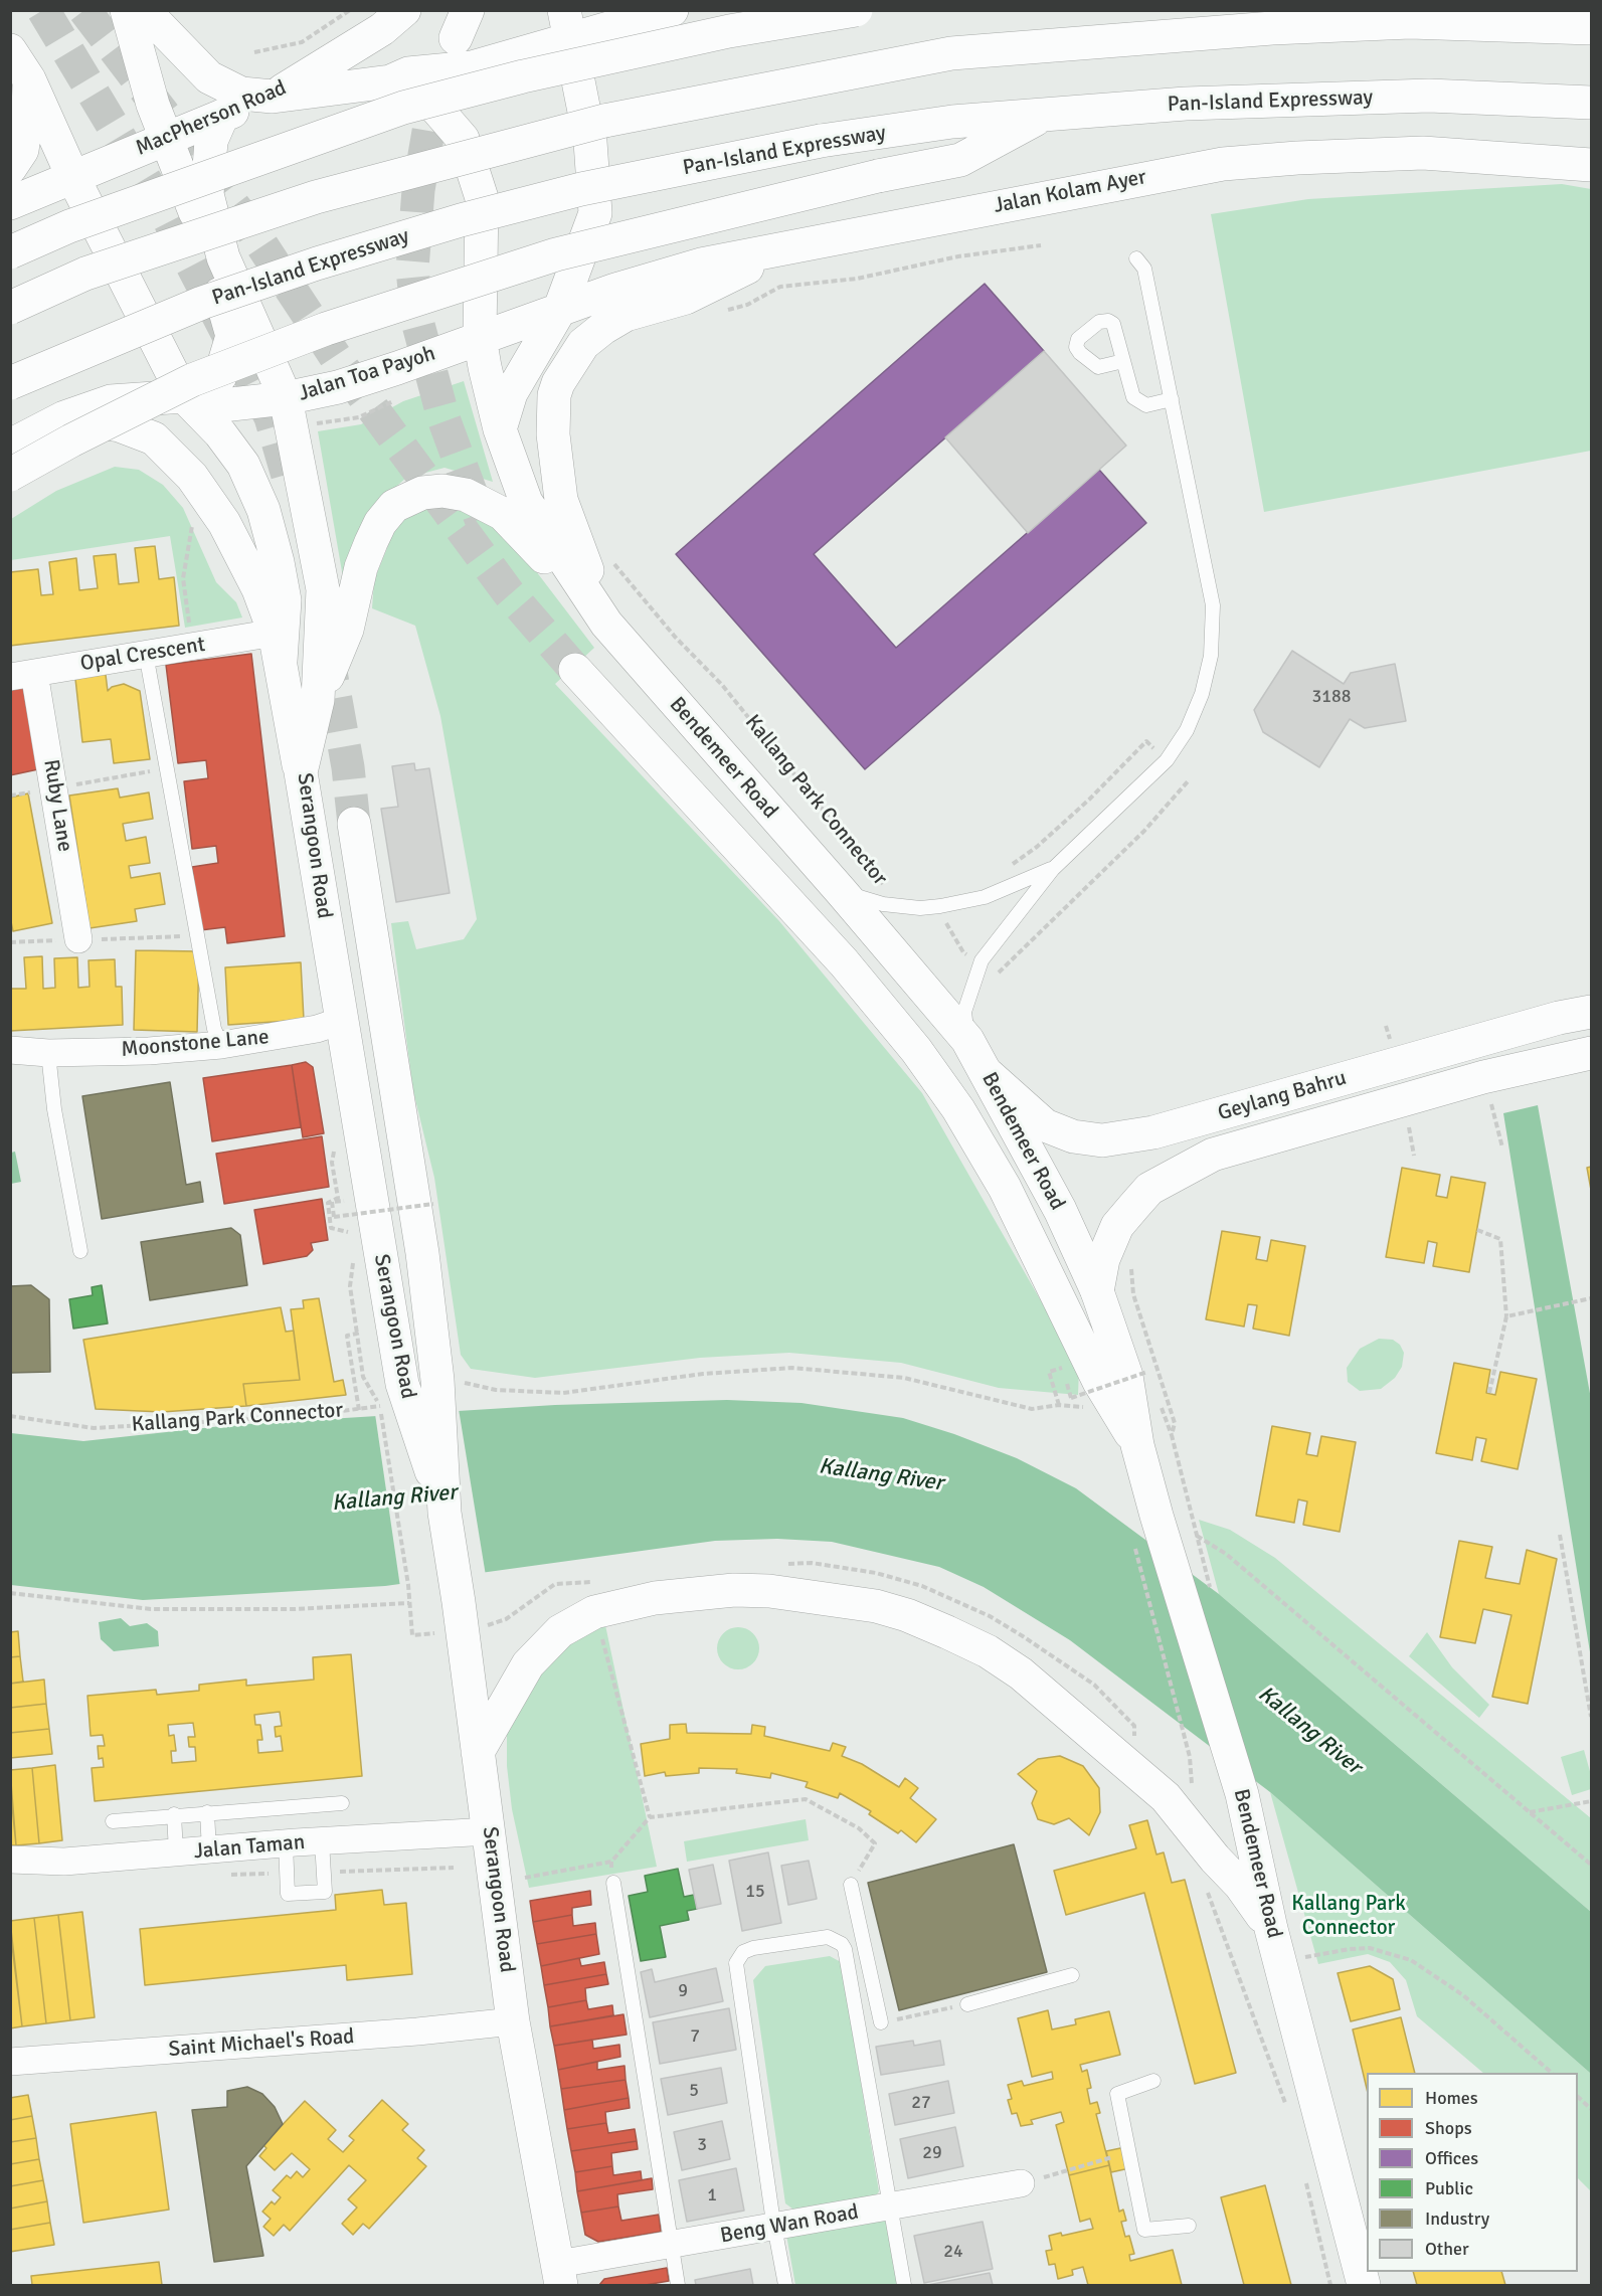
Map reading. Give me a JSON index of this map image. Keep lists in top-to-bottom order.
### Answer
{
  "streets": {
    "main road": [
      "Pan-Island Expressway",
      "MacPherson Road",
      "Jalan Kolam Ayer",
      "Jalan Toa Payoh",
      "Bendemeer Road",
      "Serangoon Road",
      "Geylang Bahru"
    ],
    "street": [
      "Opal Crescent",
      "Ruby Lane",
      "Moonstone Lane",
      "Jalan Taman",
      "Saint Michael's Road",
      "Beng Wan Road"
    ],
    "path": ["Kallang Park Connector"]
  },
  "crossings": [
    ["MacPherson Road", "Serangoon Road"],
    ["Jalan Kolam Ayer", "Jalan Toa Payoh"],
    ["Jalan Toa Payoh", "Bendemeer Road"],
    ["Jalan Toa Payoh", "Serangoon Road"],
    ["Opal Crescent", "Ruby Lane"],
    ["Bendemeer Road", "Geylang Bahru"],
    ["Kallang Park Connector", "Serangoon Road"],
    ["Serangoon Road", "Moonstone Lane"],
    ["Serangoon Road", "Jalan Taman"],
    ["Serangoon Road", "Saint Michael's Road"],
    ["Serangoon Road", "Beng Wan Road"]
  ],
  "water": ["Kallang River"],
  "parks": ["Kallang Park Connector"],
  "house_numbers": [
    "3188",
    "15",
    "9",
    "7",
    "5",
    "27",
    "3",
    "29",
    "1",
    "24"
  ],
  "legend": [
    "Homes",
    "Shops",
    "Offices",
    "Public",
    "Industry",
    "Other"
  ]
}
